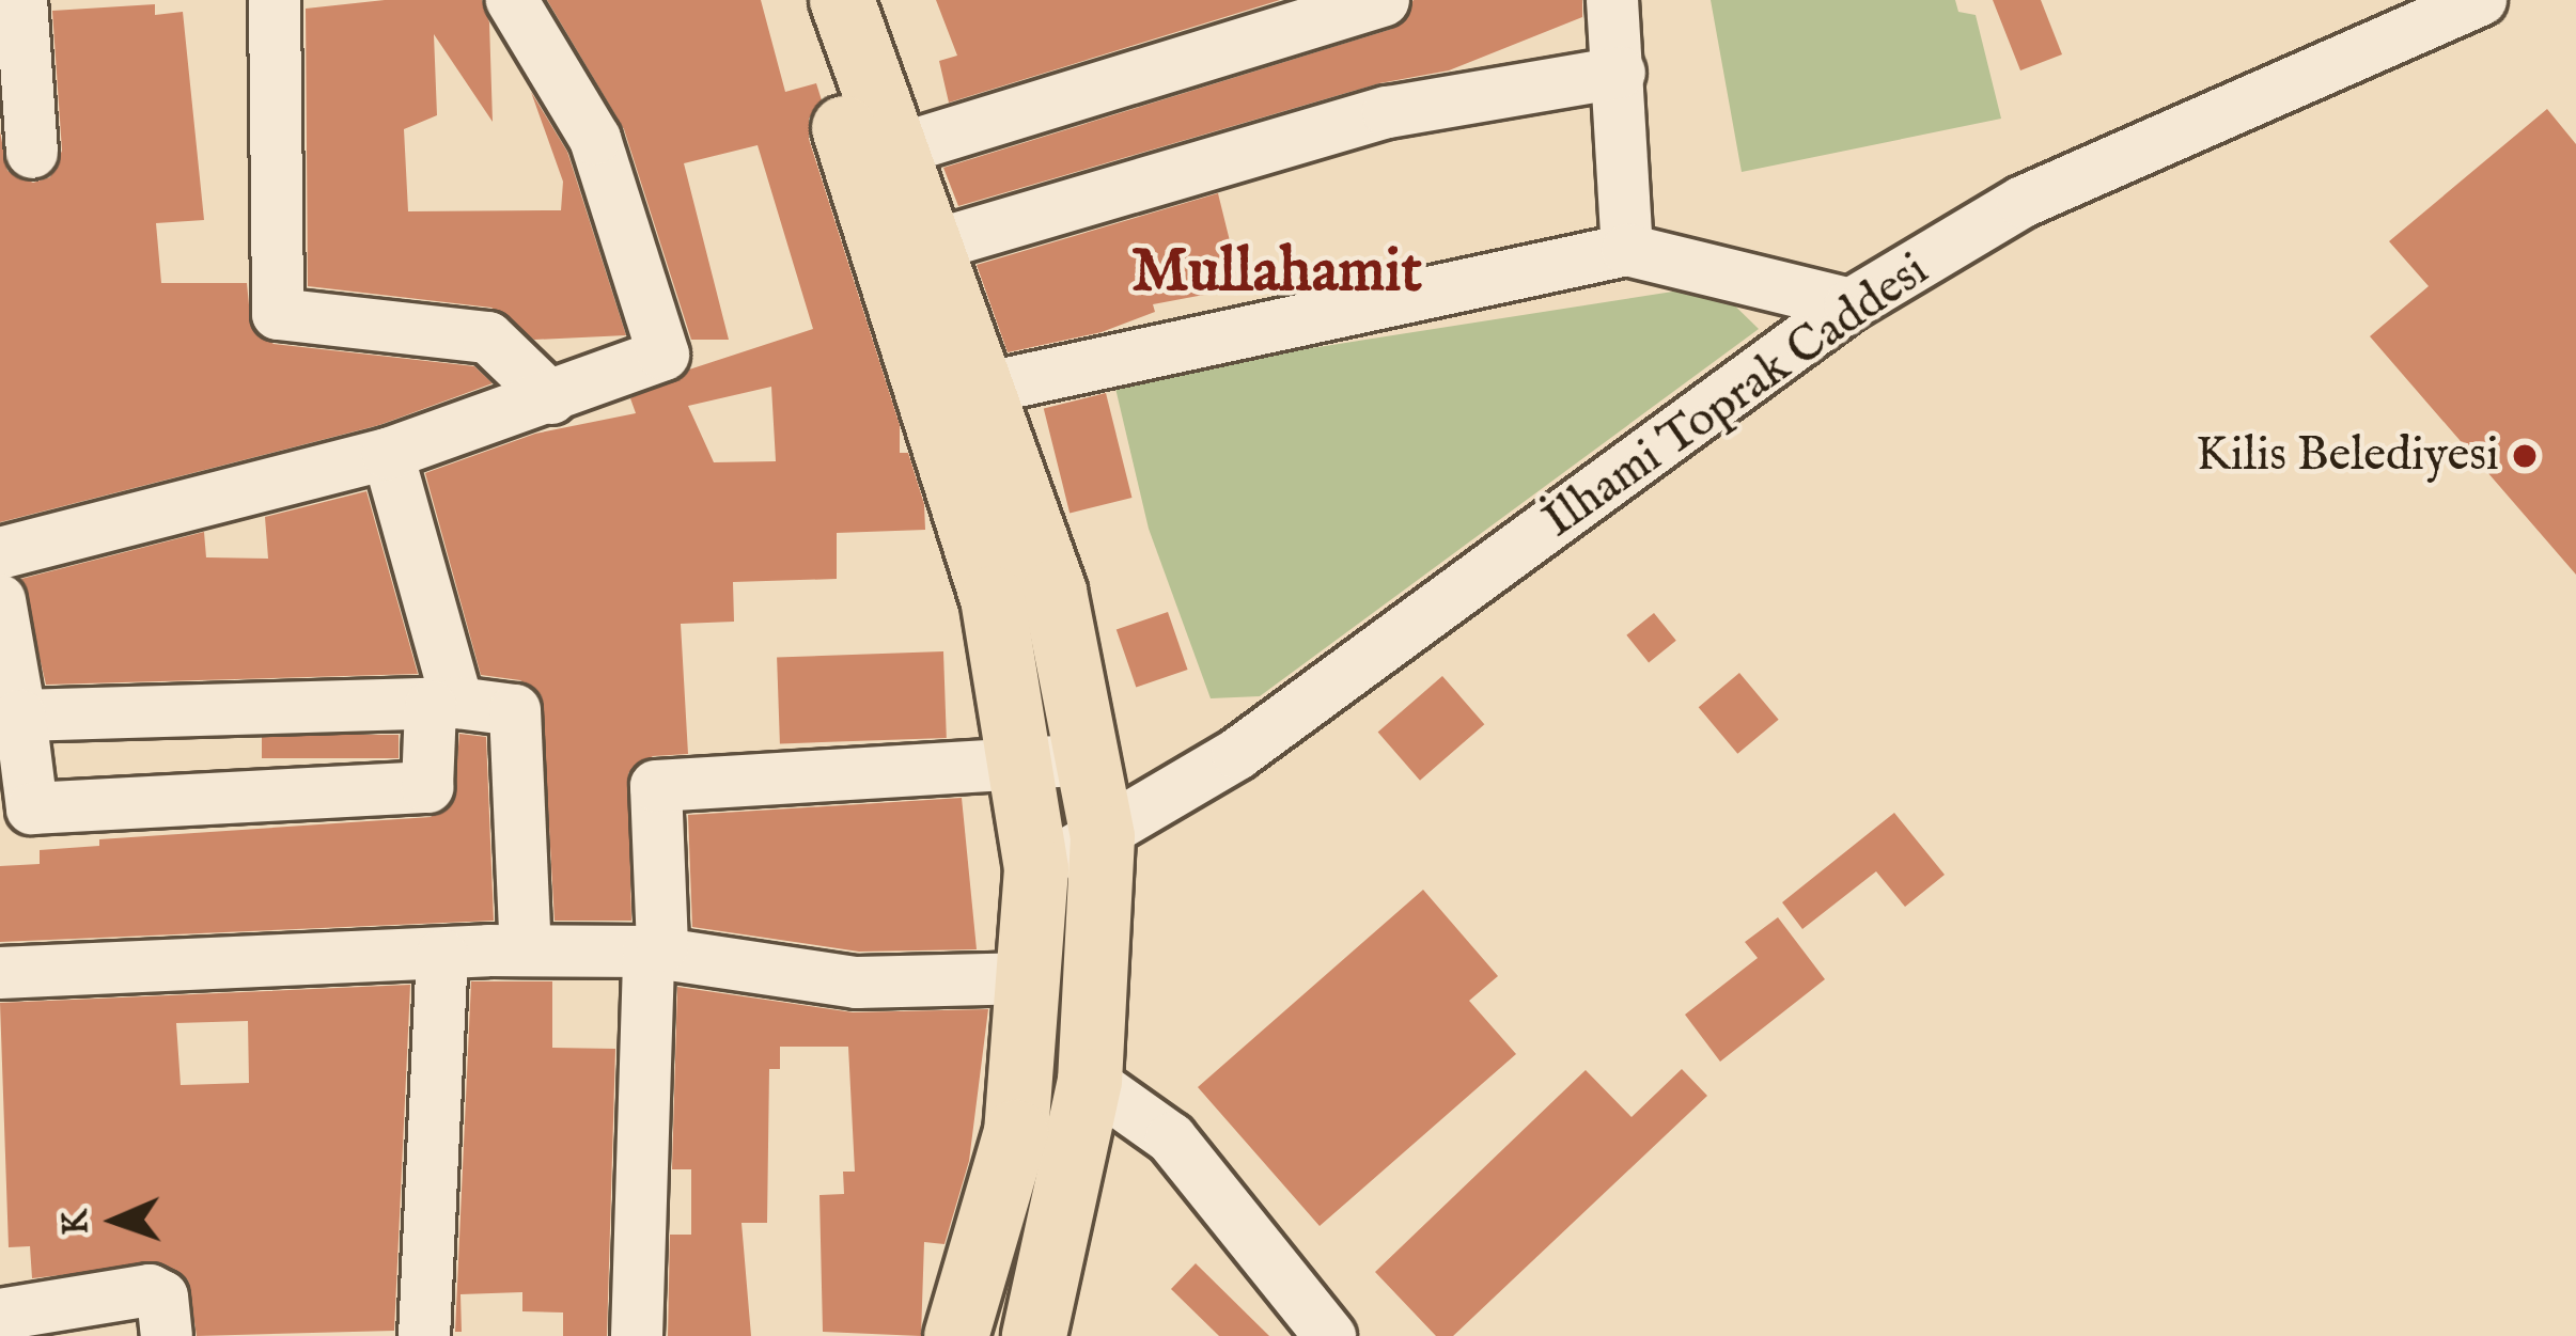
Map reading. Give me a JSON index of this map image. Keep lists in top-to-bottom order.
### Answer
{
  "streets": {
    "street": ["İlhami Toprak Caddesi"]
  },
  "districts": ["Mullahamit"],
  "places": ["Kilis Belediyesi"],
  "north": "left"
}
